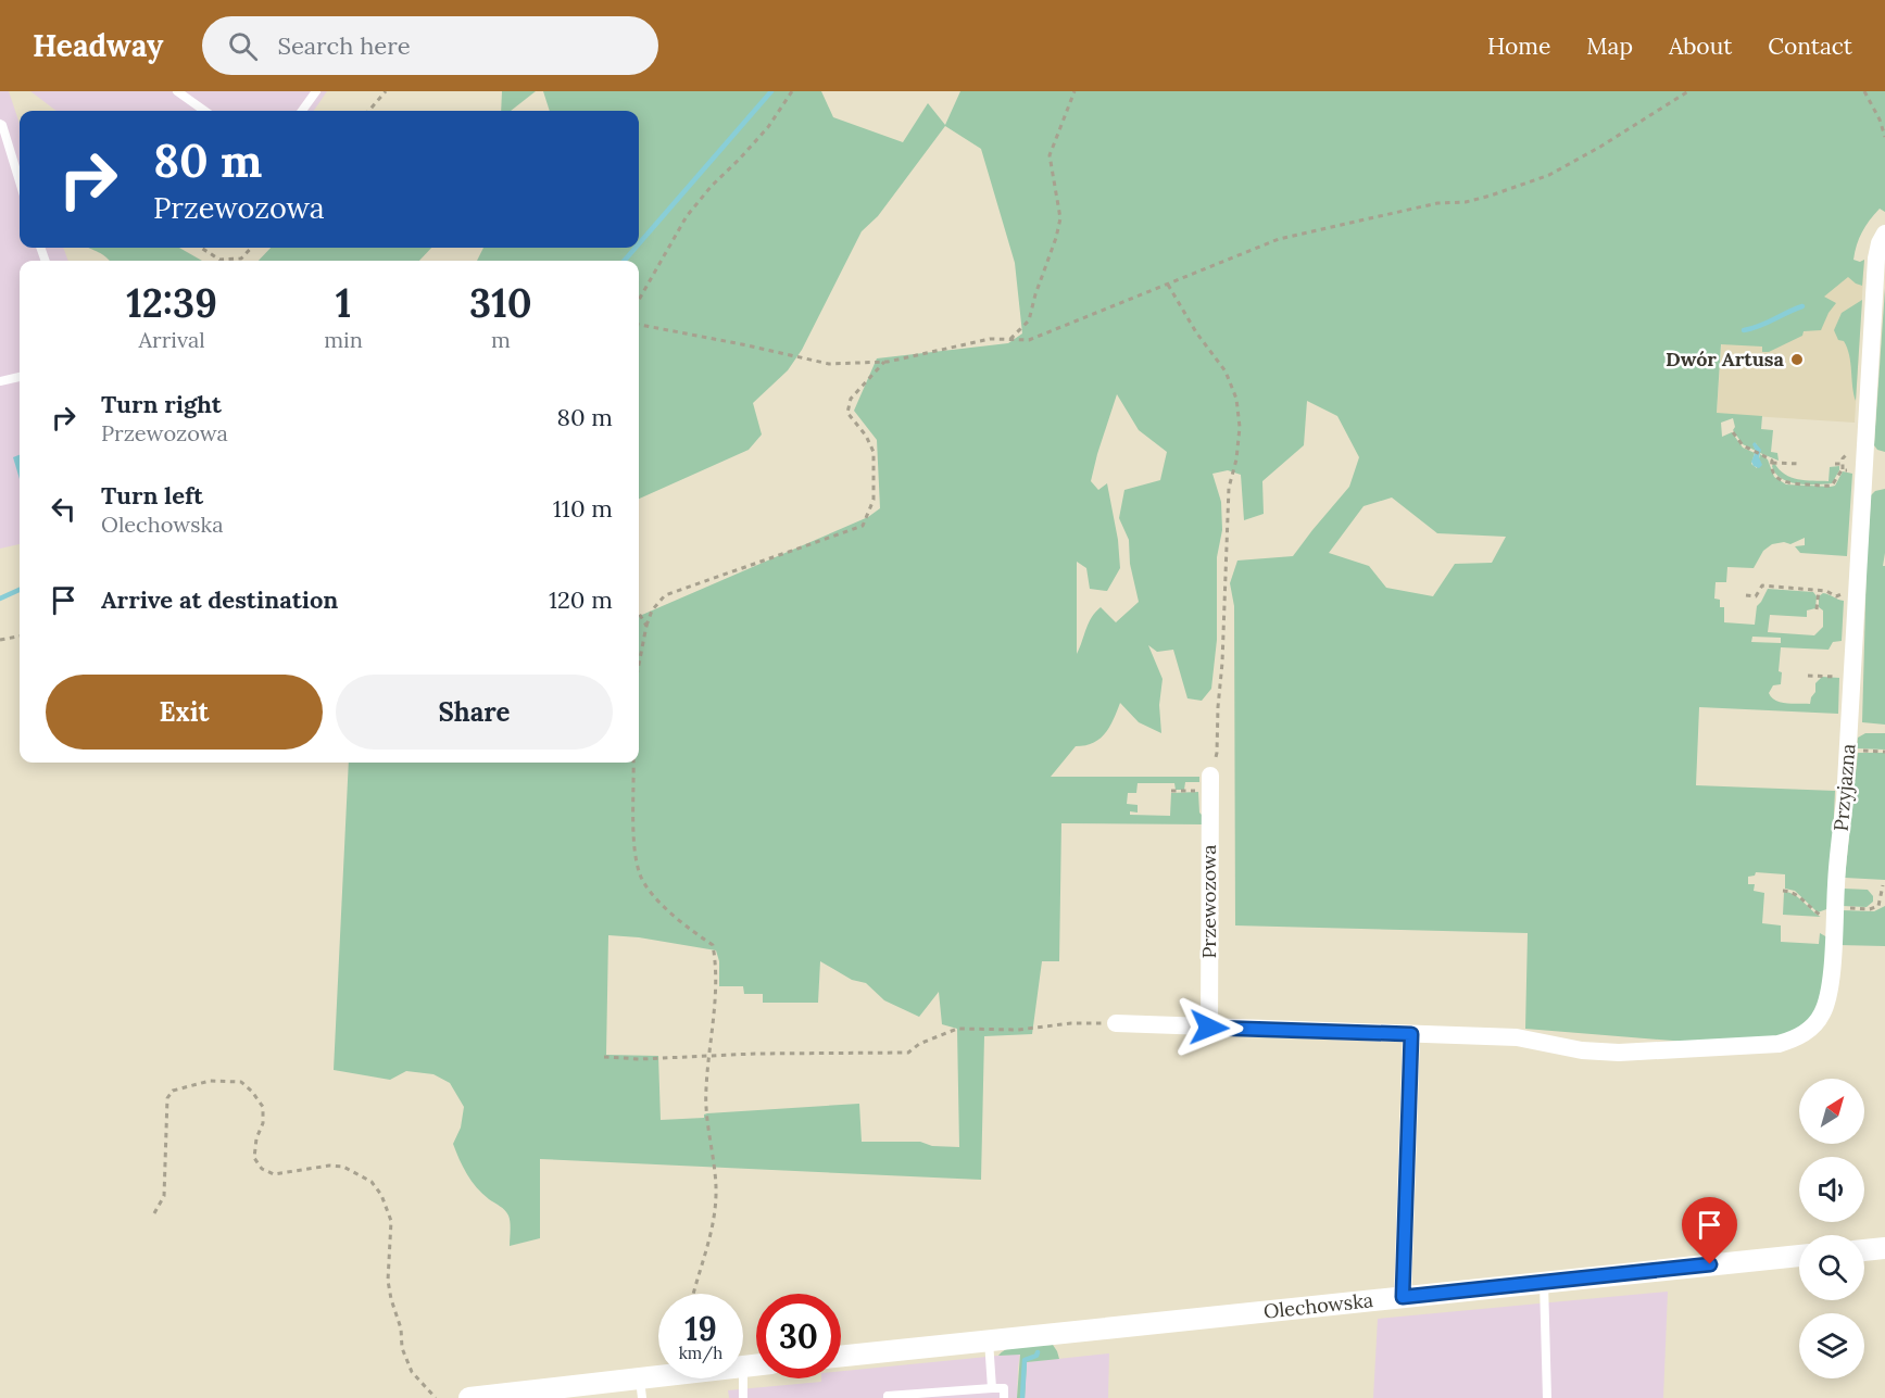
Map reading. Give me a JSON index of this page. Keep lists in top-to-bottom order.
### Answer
{
  "streets": {
    "street": ["Przyjazna", "Przewozowa", "Olechowska"]
  },
  "places": ["Dwór Artusa"],
  "north": "top right",
  "page": {
    "header": "Headway",
    "search": "Search here",
    "nav": [
      "Home",
      "Map",
      "About",
      "Contact"
    ],
    "turn": ["80 m", "Przewozowa"],
    "eta": [
      "12:39",
      "Arrival",
      "1",
      "min",
      "310",
      "m"
    ],
    "list": [
      {
        "name": "Turn right",
        "note": "Przewozowa",
        "value": "80 m"
      },
      {
        "name": "Turn left",
        "note": "Olechowska",
        "value": "110 m"
      },
      {
        "name": "Arrive at destination",
        "value": "120 m"
      }
    ],
    "buttons": ["Exit", "Share"],
    "speed": "19 km/h",
    "limit": "30"
  }
}
